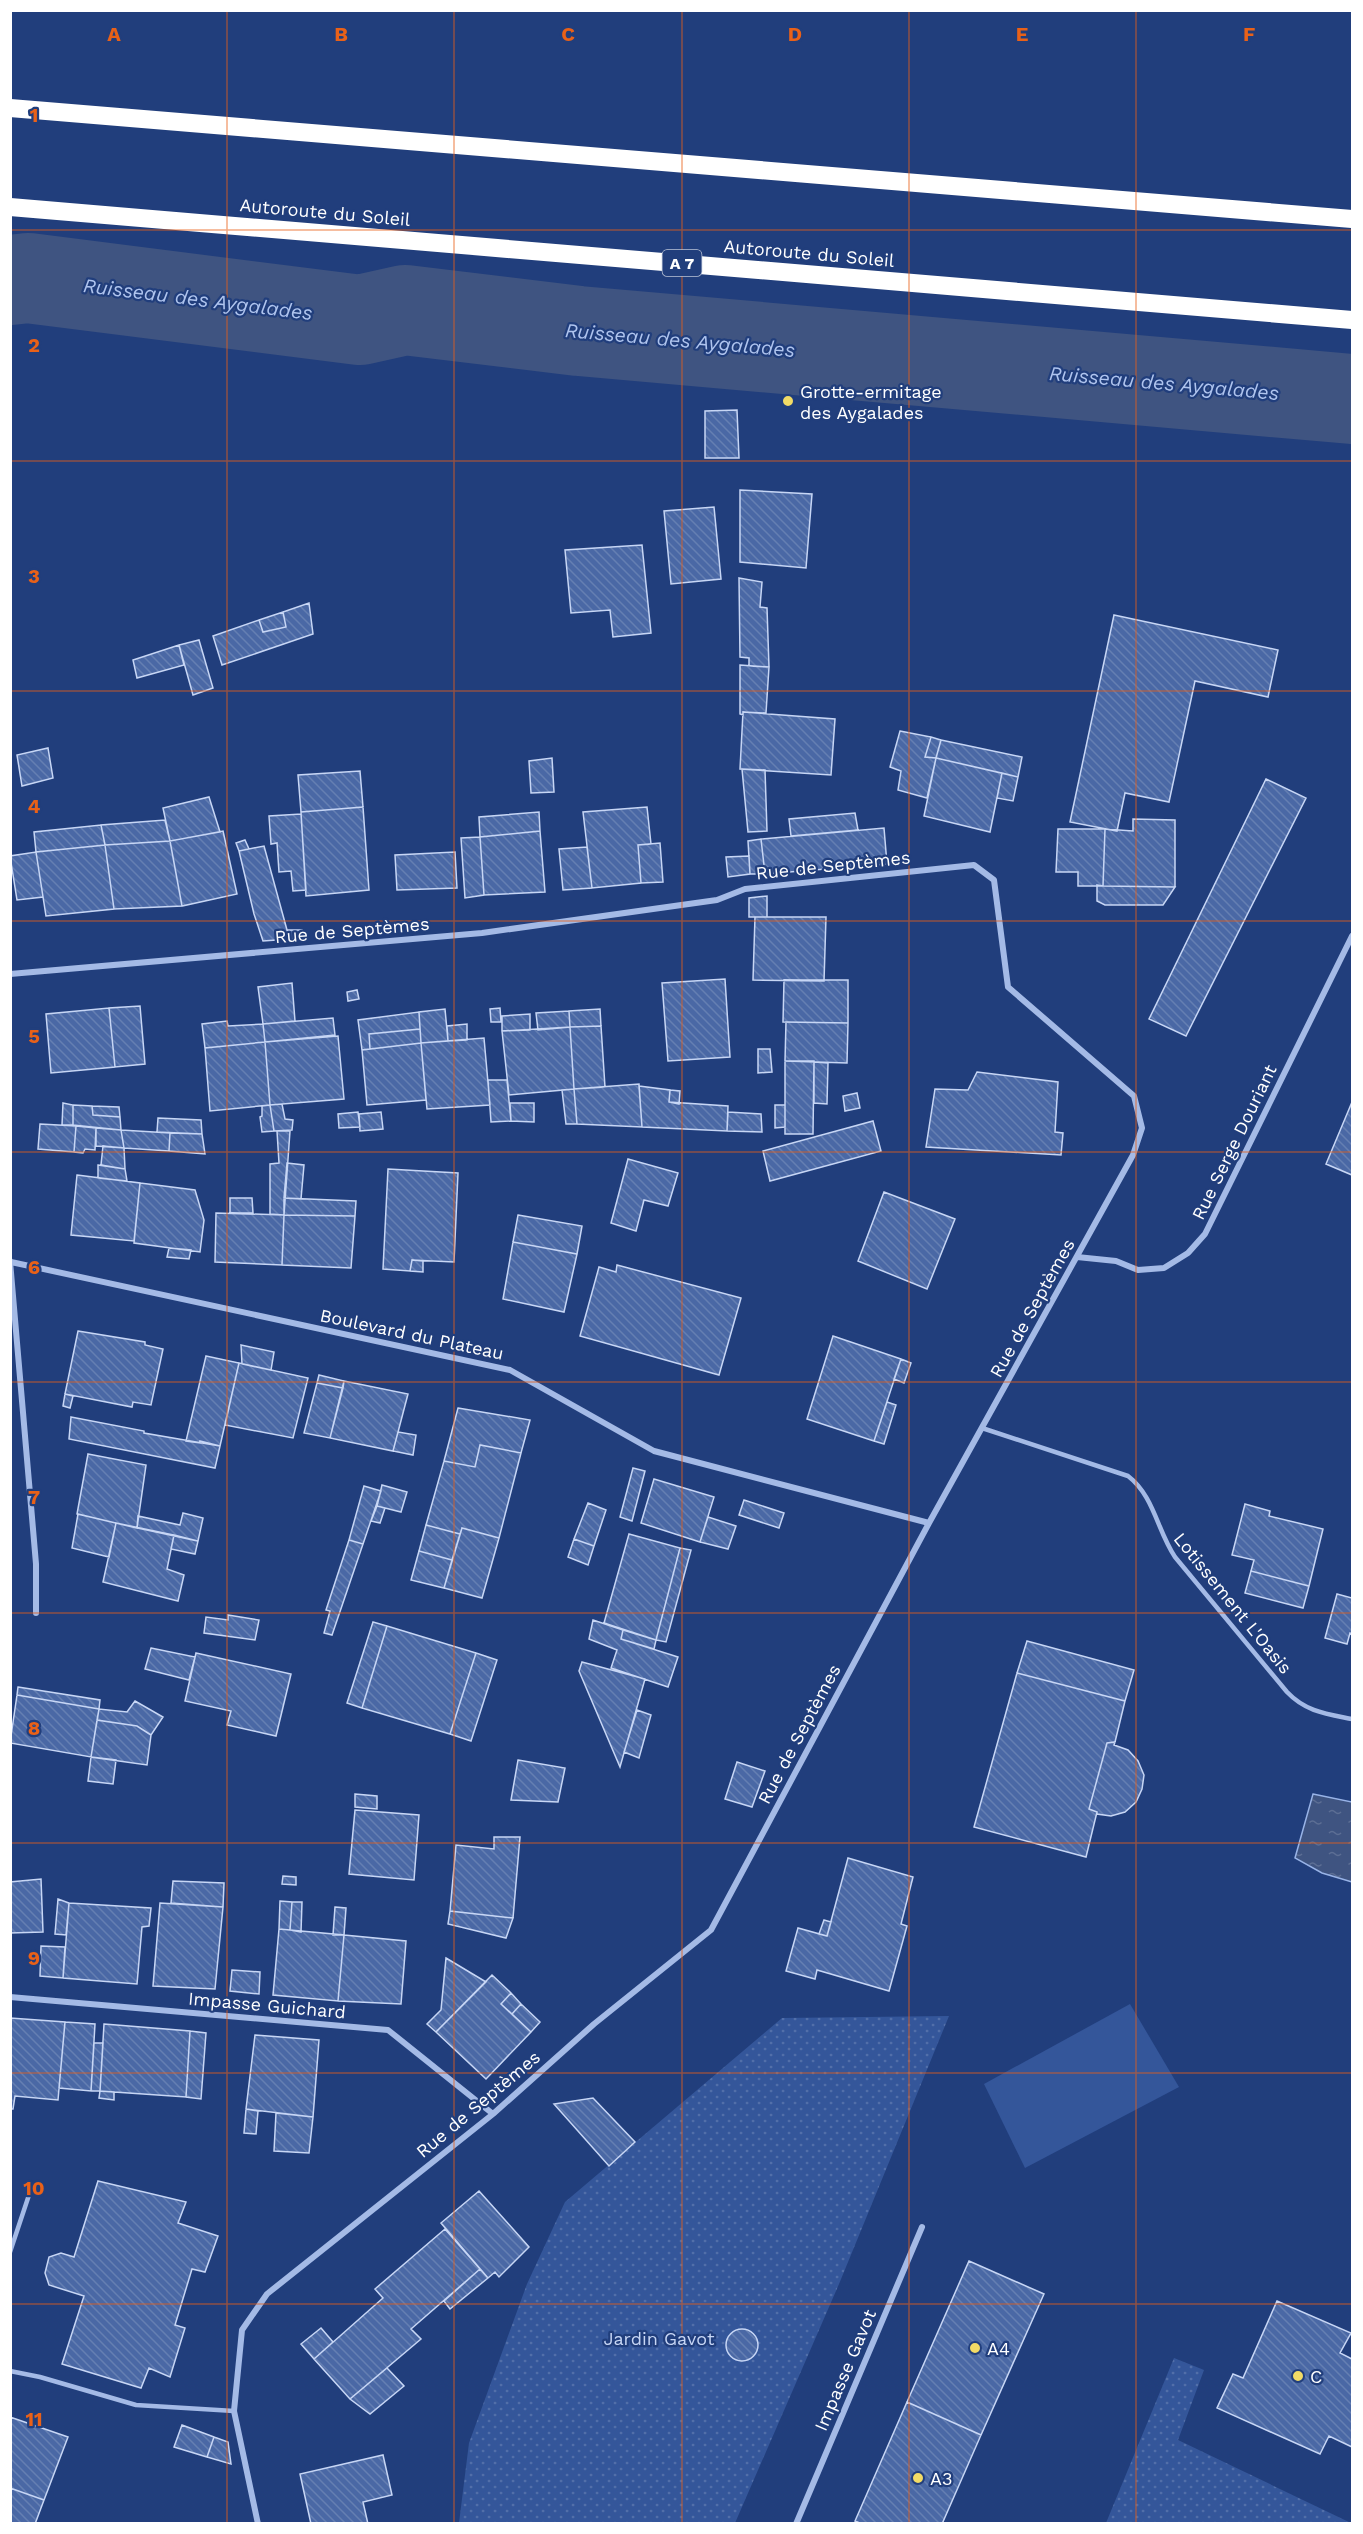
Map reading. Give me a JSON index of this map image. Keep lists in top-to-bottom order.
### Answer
{
  "streets": {
    "highway": ["Autoroute du Soleil", "A 7"],
    "street": [
      "Rue de Septèmes",
      "Rue Serge Douriant",
      "Boulevard du Plateau",
      "Impasse Guichard",
      "Impasse Gavot"
    ],
    "lane": ["Lotissement L'Oasis"]
  },
  "crossings": [
    ["Rue de Septèmes", "Rue Serge Douriant"],
    ["Rue de Septèmes", "Boulevard du Plateau"],
    ["Rue de Septèmes", "Lotissement L'Oasis"],
    ["Rue de Septèmes", "Impasse Guichard"]
  ],
  "water": ["Ruisseau des Aygalades"],
  "parks": ["Jardin Gavot"],
  "places": [
    "Grotte-ermitage des Aygalades",
    "A4",
    "C",
    "A3"
  ],
  "grid": {
    "columns": [
      "A",
      "B",
      "C",
      "D",
      "E",
      "F"
    ],
    "rows": [
      "1",
      "2",
      "3",
      "4",
      "5",
      "6",
      "7",
      "8",
      "9",
      "10",
      "11"
    ]
  }
}
